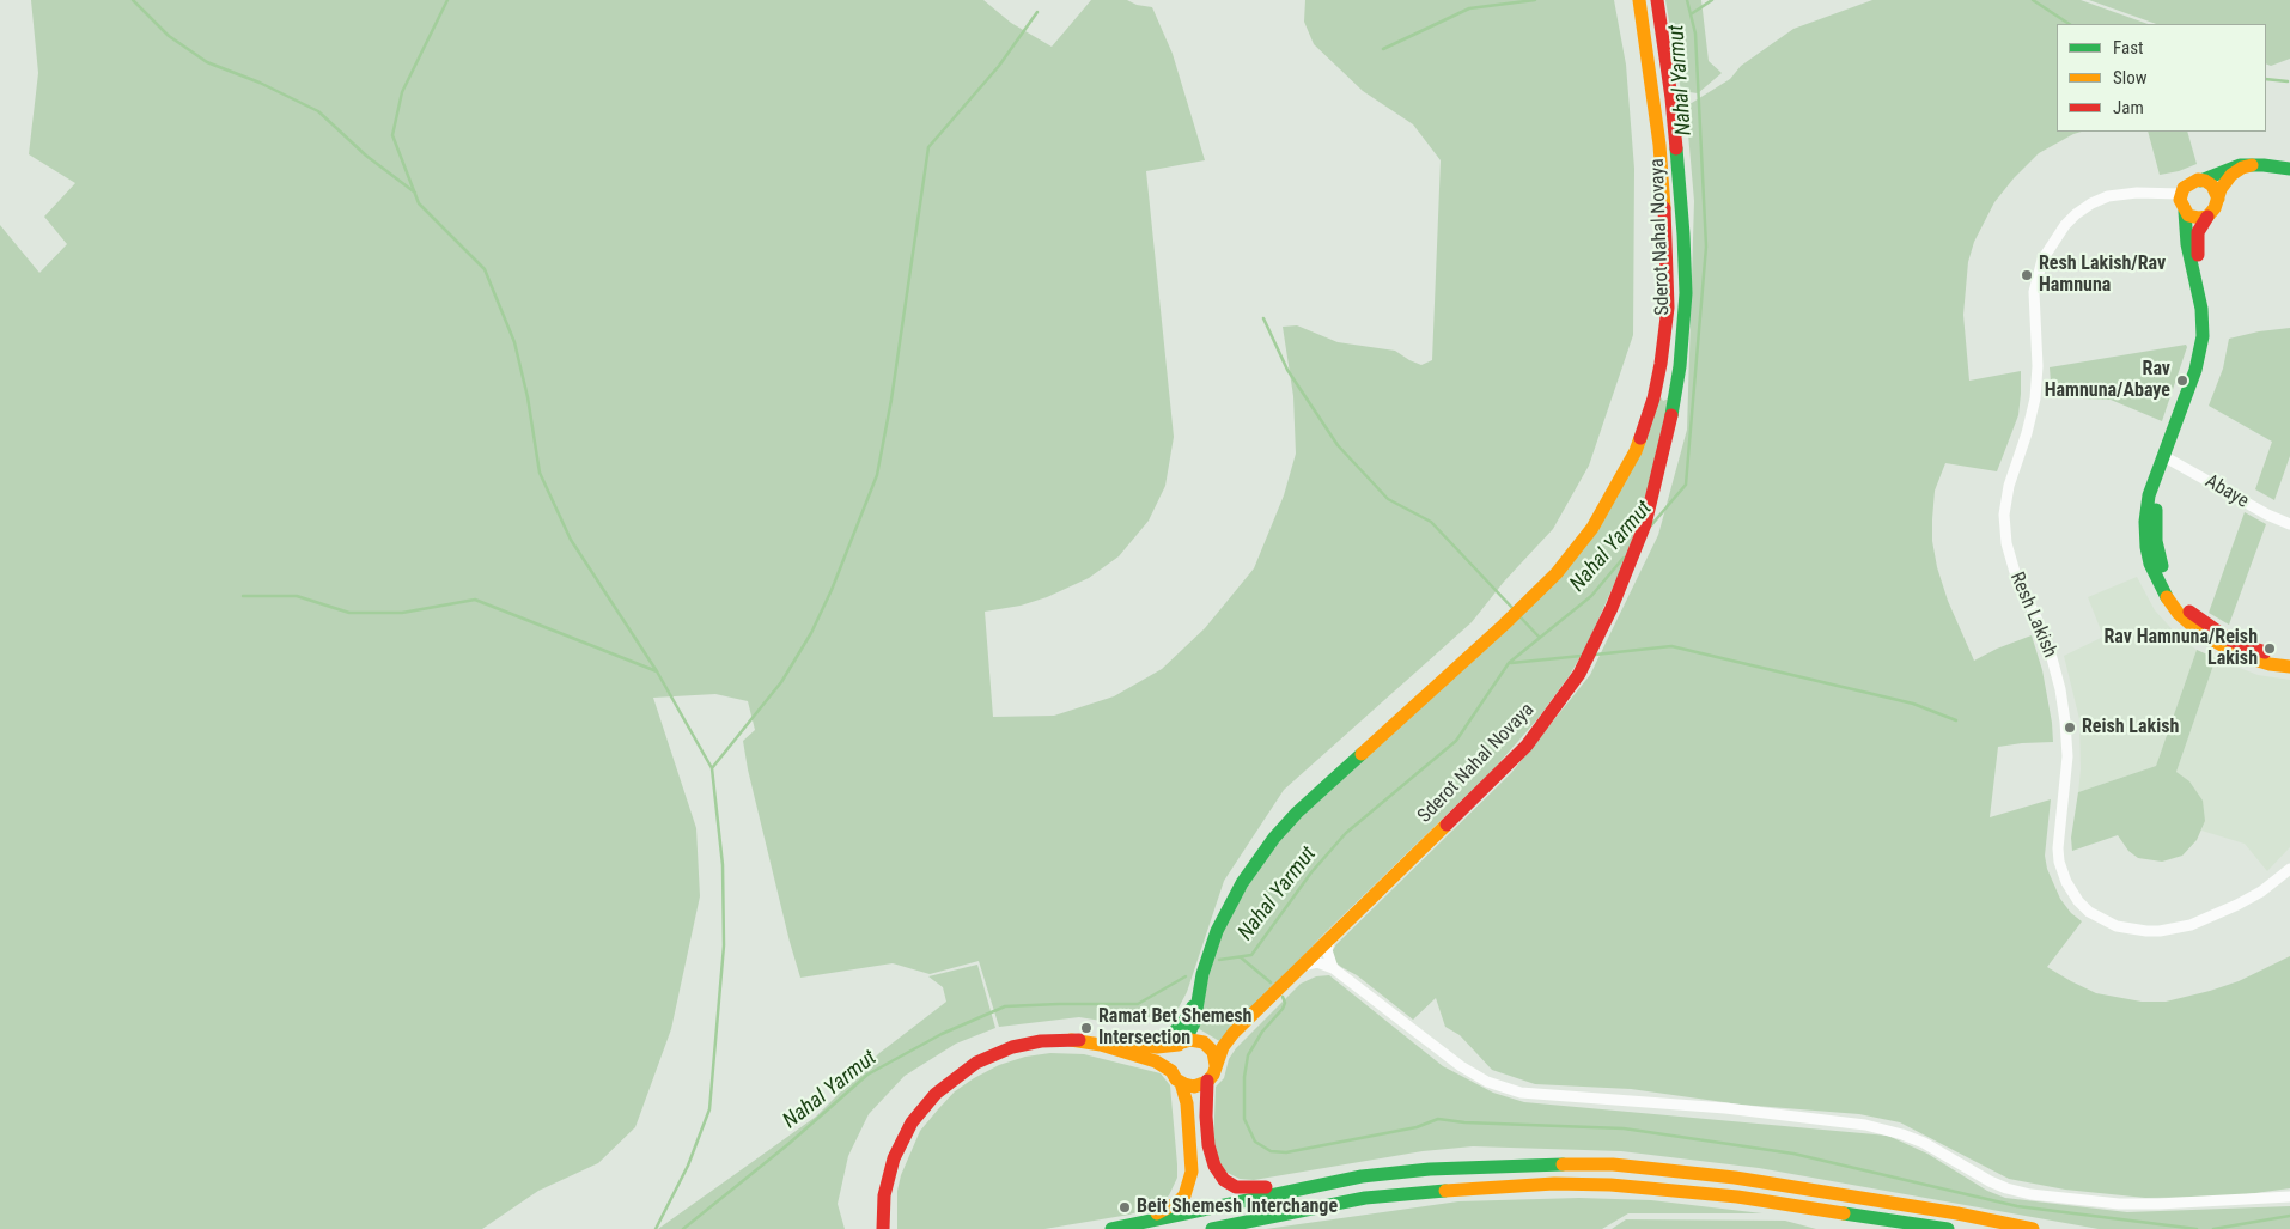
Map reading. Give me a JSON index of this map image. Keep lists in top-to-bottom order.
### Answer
{
  "streets": {
    "main road": ["Sderot Nahal Novaya"],
    "street": ["Abaye", "Resh Lakish"]
  },
  "water": ["Nahal Yarmut"],
  "places": [
    "Resh Lakish/Rav Hamnuna",
    "Rav Hamnuna/Abaye",
    "Rav Hamnuna/Reish Lakish",
    "Reish Lakish",
    "Ramat Bet Shemesh Intersection",
    "Beit Shemesh Interchange"
  ],
  "legend": ["Fast", "Slow", "Jam"]
}
